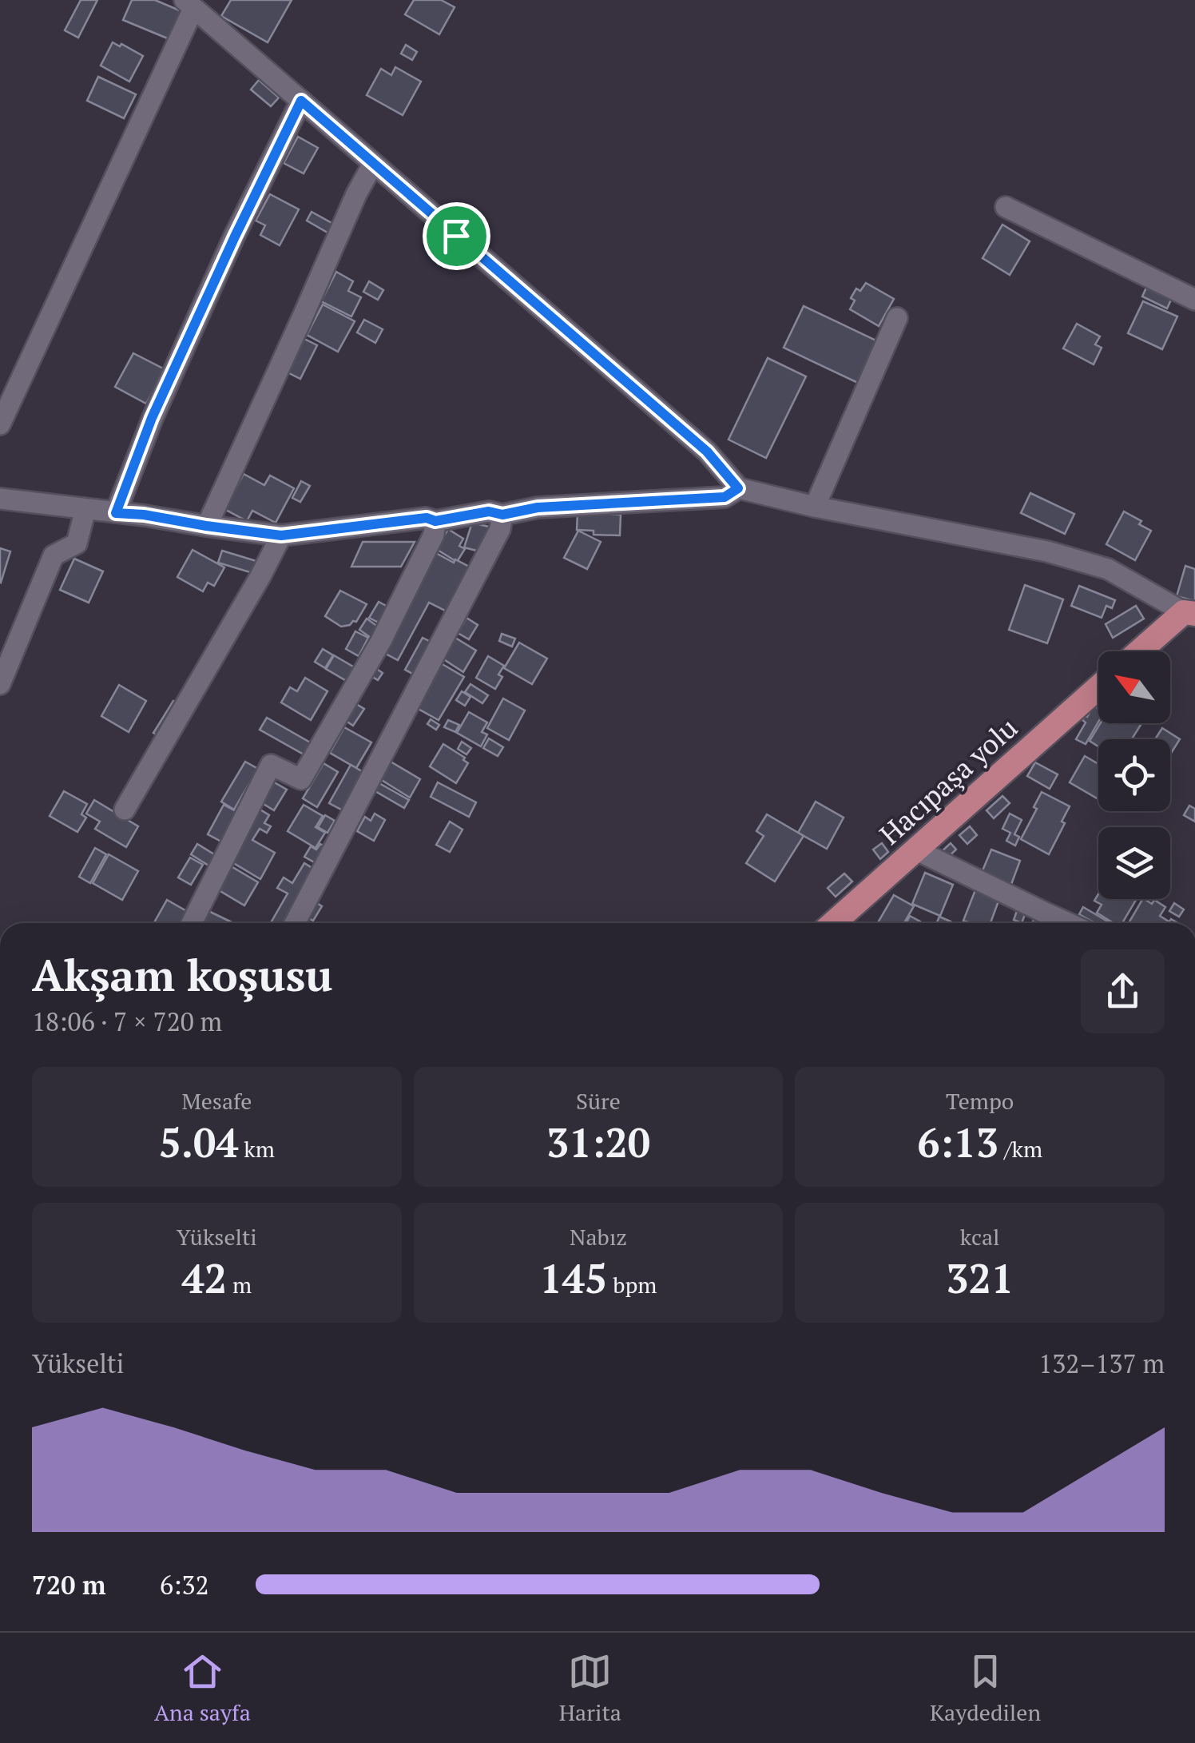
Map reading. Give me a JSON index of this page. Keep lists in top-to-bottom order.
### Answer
{
  "streets": {
    "main road": ["Hacıpaşa yolu"]
  },
  "north": "top left",
  "page": {
    "heading": ["Akşam koşusu", "18:06 · 7 × 720 m"],
    "stats": [
      ["Mesafe", "5.04 km"],
      ["Süre", "31:20"],
      ["Tempo", "6:13 /km"],
      ["Yükselti", "42 m"],
      ["Nabız", "145 bpm"],
      ["kcal", "321"]
    ],
    "chart": ["Yükselti", "132–137 m"],
    "list": [
      {
        "name": "720 m",
        "note": "6:32"
      }
    ],
    "tabs": ["Ana sayfa", "Harita", "Kaydedilen"]
  }
}
